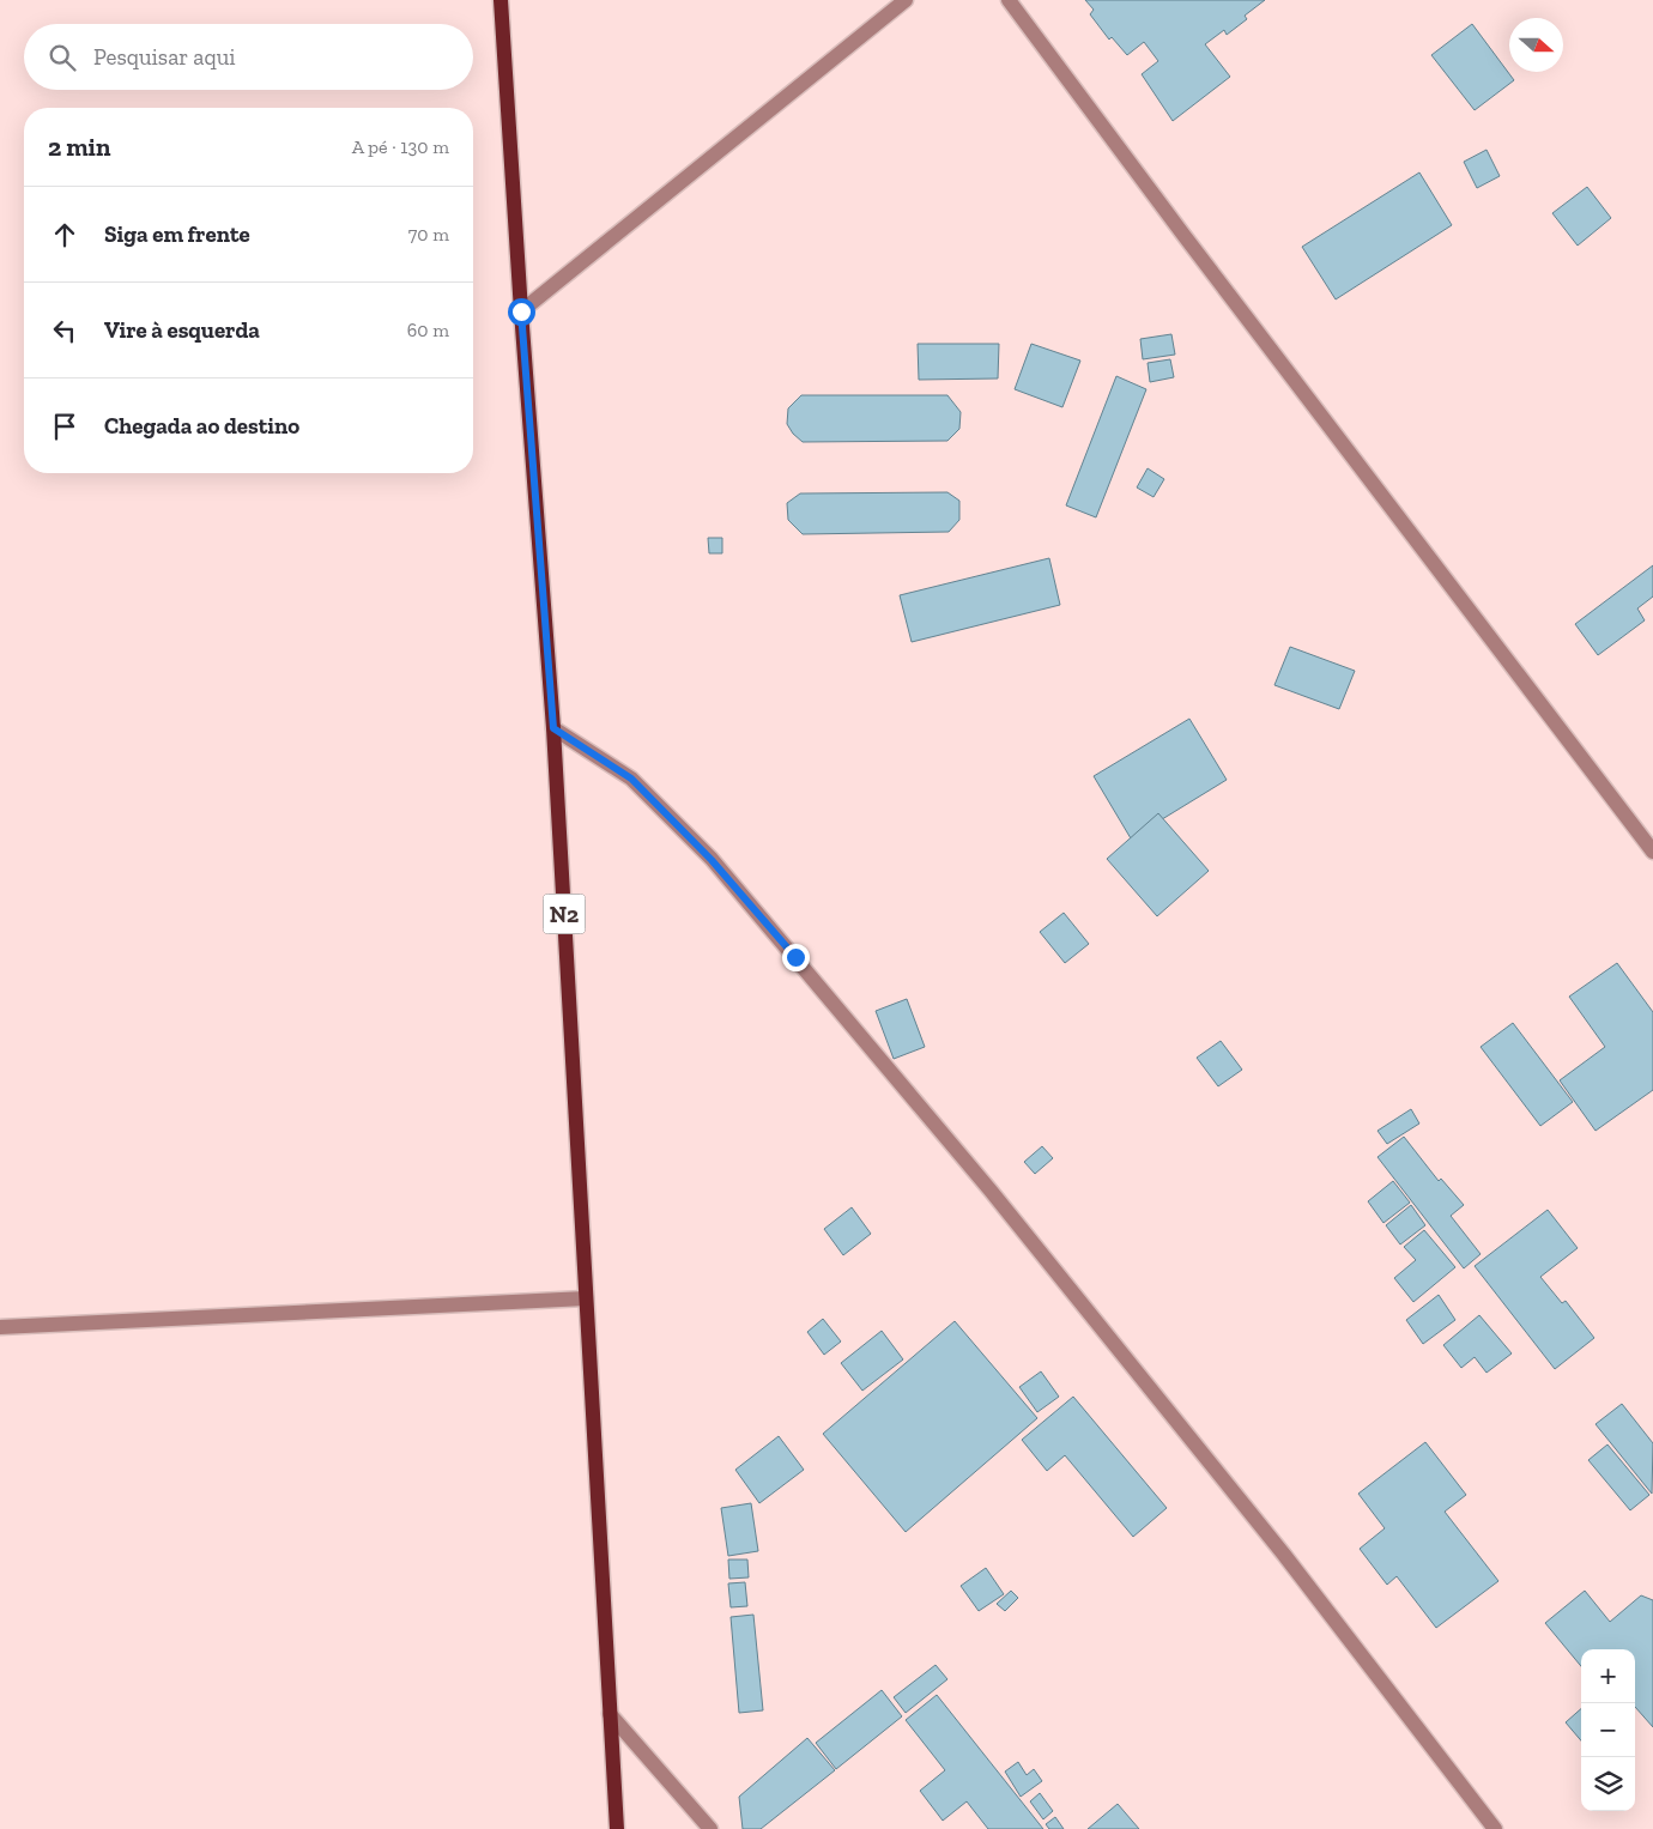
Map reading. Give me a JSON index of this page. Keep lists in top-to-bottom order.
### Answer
{
  "streets": {
    "main road": ["N2"]
  },
  "north": "right",
  "page": {
    "search": "Pesquisar aqui",
    "heading": ["2 min", "A pé · 130 m"],
    "list": [
      ["Siga em frente", "70 m"],
      ["Vire à esquerda", "60 m"],
      "Chegada ao destino"
    ],
    "map_buttons": ["+", "−"]
  }
}
